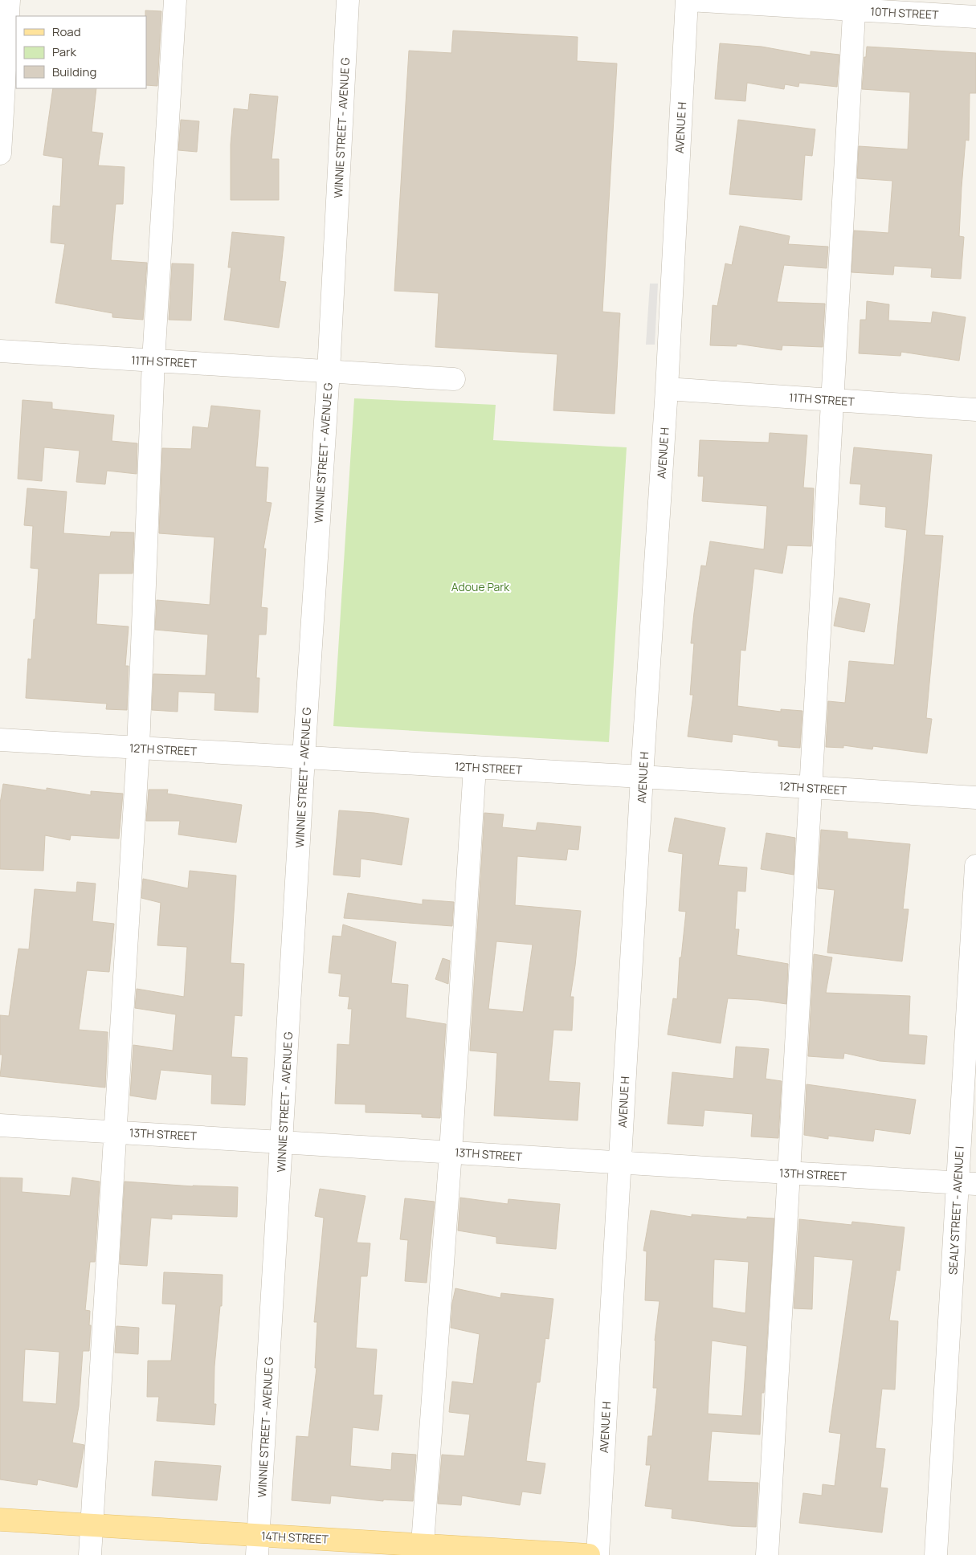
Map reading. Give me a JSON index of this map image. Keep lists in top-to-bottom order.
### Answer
{
  "streets": {
    "main road": ["14TH STREET"],
    "street": [
      "10TH STREET",
      "WINNIE STREET - AVENUE G",
      "AVENUE H",
      "11TH STREET",
      "12TH STREET",
      "13TH STREET",
      "SEALY STREET - AVENUE I"
    ]
  },
  "crossings": [
    ["10TH STREET", "AVENUE H"],
    ["WINNIE STREET - AVENUE G", "11TH STREET"],
    ["WINNIE STREET - AVENUE G", "12TH STREET"],
    ["WINNIE STREET - AVENUE G", "13TH STREET"],
    ["WINNIE STREET - AVENUE G", "14TH STREET"],
    ["AVENUE H", "11TH STREET"],
    ["AVENUE H", "12TH STREET"],
    ["AVENUE H", "13TH STREET"],
    ["13TH STREET", "SEALY STREET - AVENUE I"]
  ],
  "parks": ["Adoue Park"],
  "legend": ["Road", "Park", "Building"]
}
